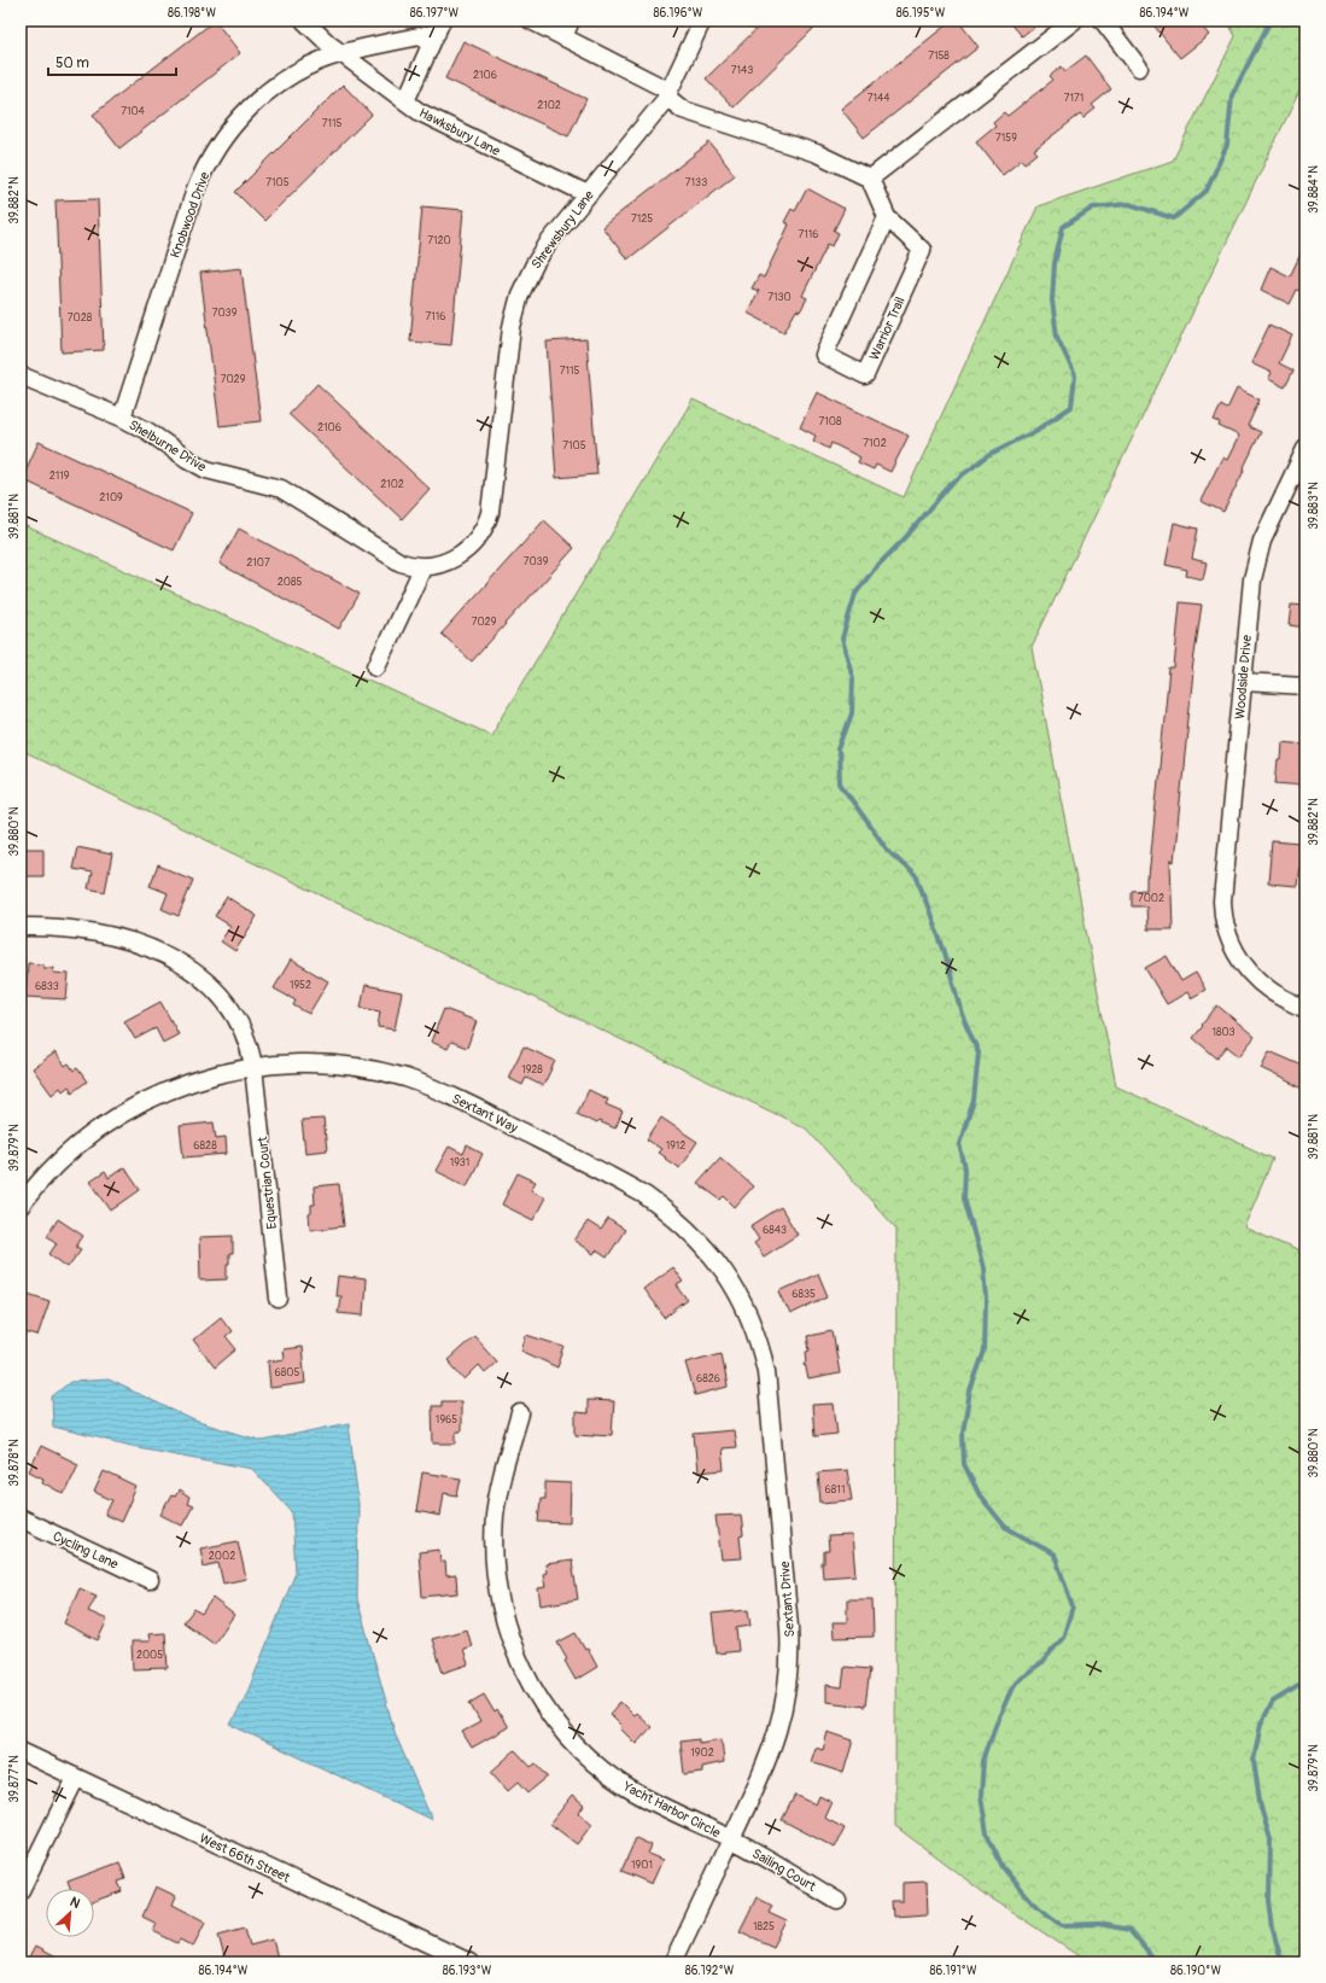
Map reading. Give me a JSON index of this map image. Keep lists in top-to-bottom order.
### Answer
{
  "streets": {
    "street": [
      "Hawksbury Lane",
      "Knobwood Drive",
      "Shrewsbury Lane",
      "Warrior Trail",
      "Shelburne Drive",
      "Woodside Drive",
      "Sextant Way",
      "Equestrian Court",
      "Cycling Lane",
      "Sextant Drive",
      "Yacht Harbor Circle",
      "West 66th Street",
      "Sailing Court"
    ]
  },
  "crossings": [
    ["Hawksbury Lane", "Knobwood Drive"],
    ["Hawksbury Lane", "Shrewsbury Lane"],
    ["Knobwood Drive", "Shelburne Drive"],
    ["Shrewsbury Lane", "Shelburne Drive"],
    ["Sextant Way", "Equestrian Court"],
    ["Sextant Way", "Sextant Drive"],
    ["Sextant Drive", "Yacht Harbor Circle"],
    ["Sextant Drive", "Sailing Court"],
    ["Yacht Harbor Circle", "Sailing Court"]
  ],
  "house_numbers": [
    "7158",
    "7143",
    "2106",
    "7144",
    "7171",
    "2102",
    "7104",
    "7115",
    "7159",
    "7105",
    "7133",
    "7125",
    "7116",
    "7120",
    "7130",
    "7039",
    "7116",
    "7028",
    "7115",
    "7029",
    "7108",
    "2106",
    "7102",
    "7105",
    "2119",
    "2102",
    "2109",
    "7039",
    "2107",
    "2085",
    "7029",
    "7002",
    "1952",
    "6833",
    "1803",
    "1928",
    "6828",
    "1912",
    "1931",
    "6843",
    "6835",
    "6805",
    "6826",
    "1965",
    "6811",
    "2002",
    "2005",
    "1902",
    "1901",
    "1825"
  ],
  "scale_bar": "50 m",
  "north": "top right",
  "coordinates": [
    "86.198°W",
    "86.197°W",
    "86.196°W",
    "86.195°W",
    "86.194°W",
    "39.884°N",
    "39.882°N",
    "39.883°N",
    "39.881°N",
    "39.880°N",
    "39.879°N",
    "39.878°N",
    "39.877°N",
    "86.193°W",
    "86.192°W",
    "86.191°W",
    "86.190°W"
  ]
}
